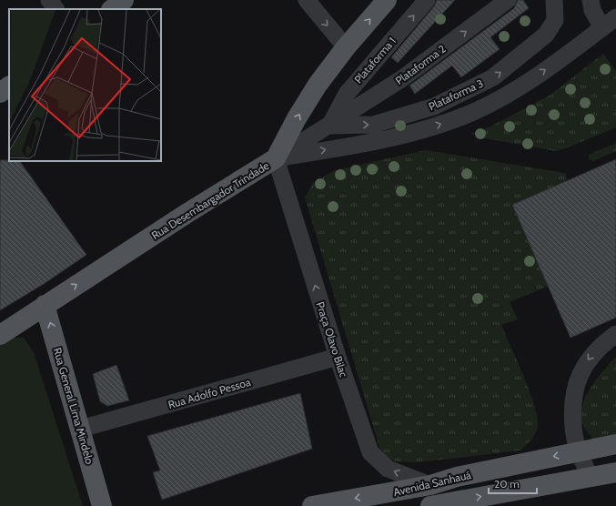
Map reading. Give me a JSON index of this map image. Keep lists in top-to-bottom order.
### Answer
{
  "streets": {
    "main road": ["Rua Desembargador Trindade", "Rua General Lima Mindelo", "Avenida Sanhauá"],
    "street": [
      "Plataforma 1",
      "Plataforma 2",
      "Plataforma 3",
      "Praça Olavo Bilac",
      "Rua Adolfo Pessoa"
    ]
  },
  "crossings": [
    ["Plataforma 1", "Plataforma 2"],
    ["Plataforma 1", "Plataforma 3"],
    ["Plataforma 2", "Plataforma 3"],
    ["Plataforma 2", "Rua Desembargador Trindade"],
    ["Plataforma 2", "Praça Olavo Bilac"],
    ["Rua Desembargador Trindade", "Praça Olavo Bilac"],
    ["Rua Desembargador Trindade", "Rua General Lima Mindelo"],
    ["Praça Olavo Bilac", "Rua Adolfo Pessoa"],
    ["Praça Olavo Bilac", "Avenida Sanhauá"],
    ["Rua Adolfo Pessoa", "Rua General Lima Mindelo"]
  ],
  "one_way": [
    "Plataforma 1",
    "Rua Desembargador Trindade",
    "Praça Olavo Bilac",
    "Rua General Lima Mindelo"
  ],
  "scale_bar": "20 m"
}
